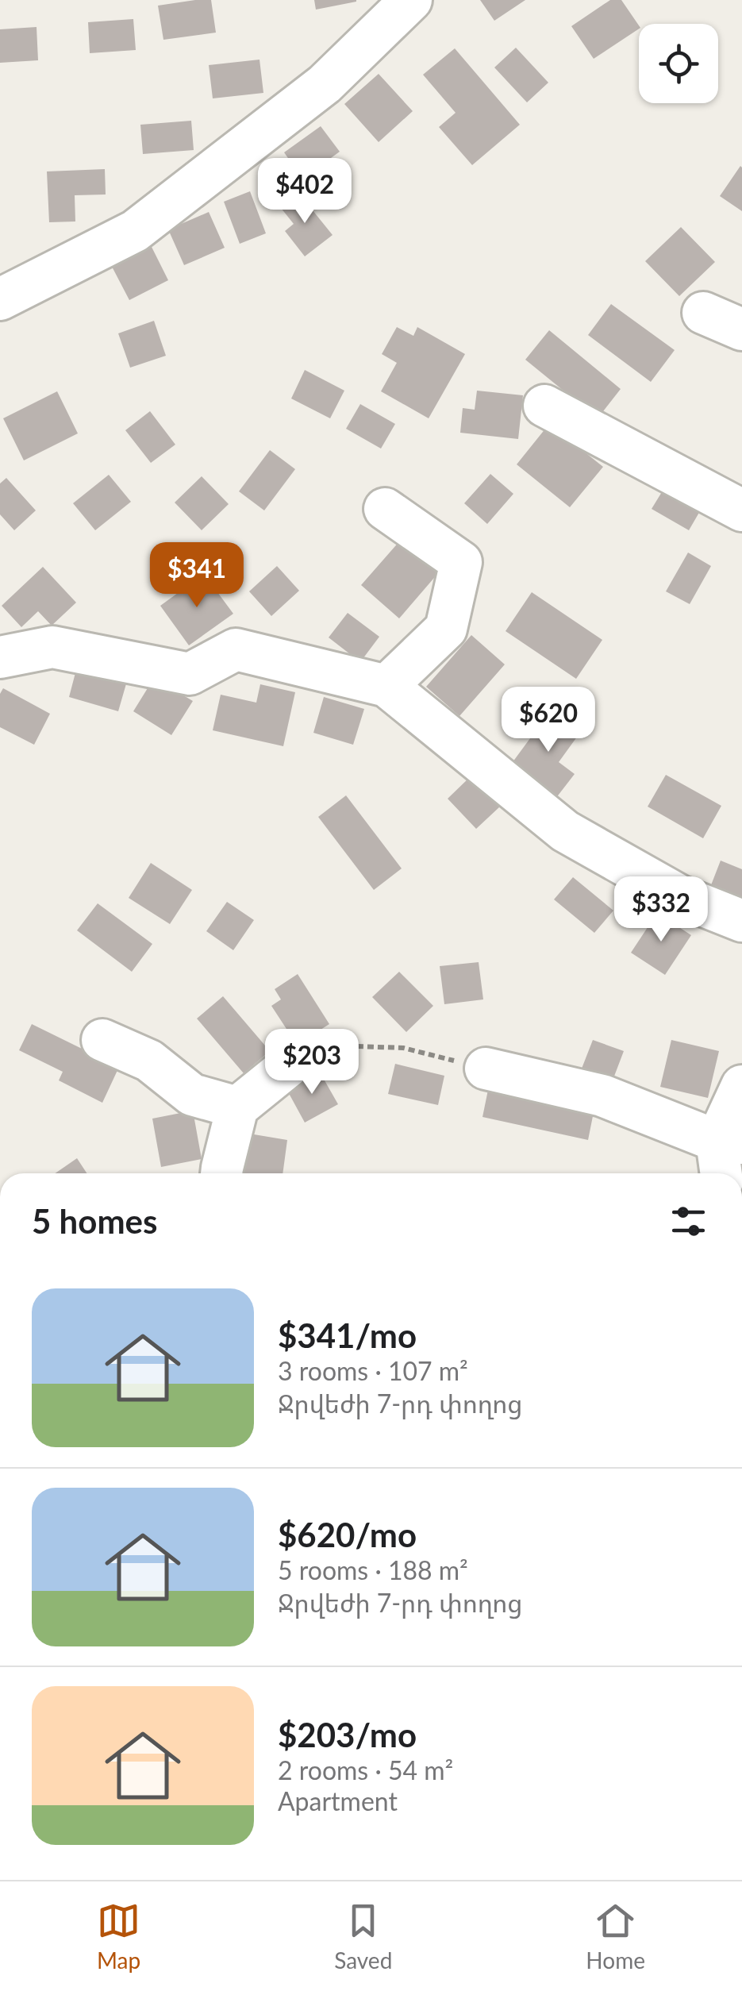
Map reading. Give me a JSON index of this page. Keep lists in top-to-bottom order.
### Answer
{
  "page": {
    "price": [
      "$402",
      "$341",
      "$620",
      "$332",
      "$203"
    ],
    "heading": "5 homes",
    "list": [
      {
        "name": "$341/mo",
        "note": "3 rooms · 107 m² · Ջրվեժի 7-րդ փողոց"
      },
      {
        "name": "$620/mo",
        "note": "5 rooms · 188 m² · Ջրվեժի 7-րդ փողոց"
      },
      {
        "name": "$203/mo",
        "note": "2 rooms · 54 m² · Apartment"
      }
    ],
    "tabs": ["Map", "Saved", "Home"]
  }
}
